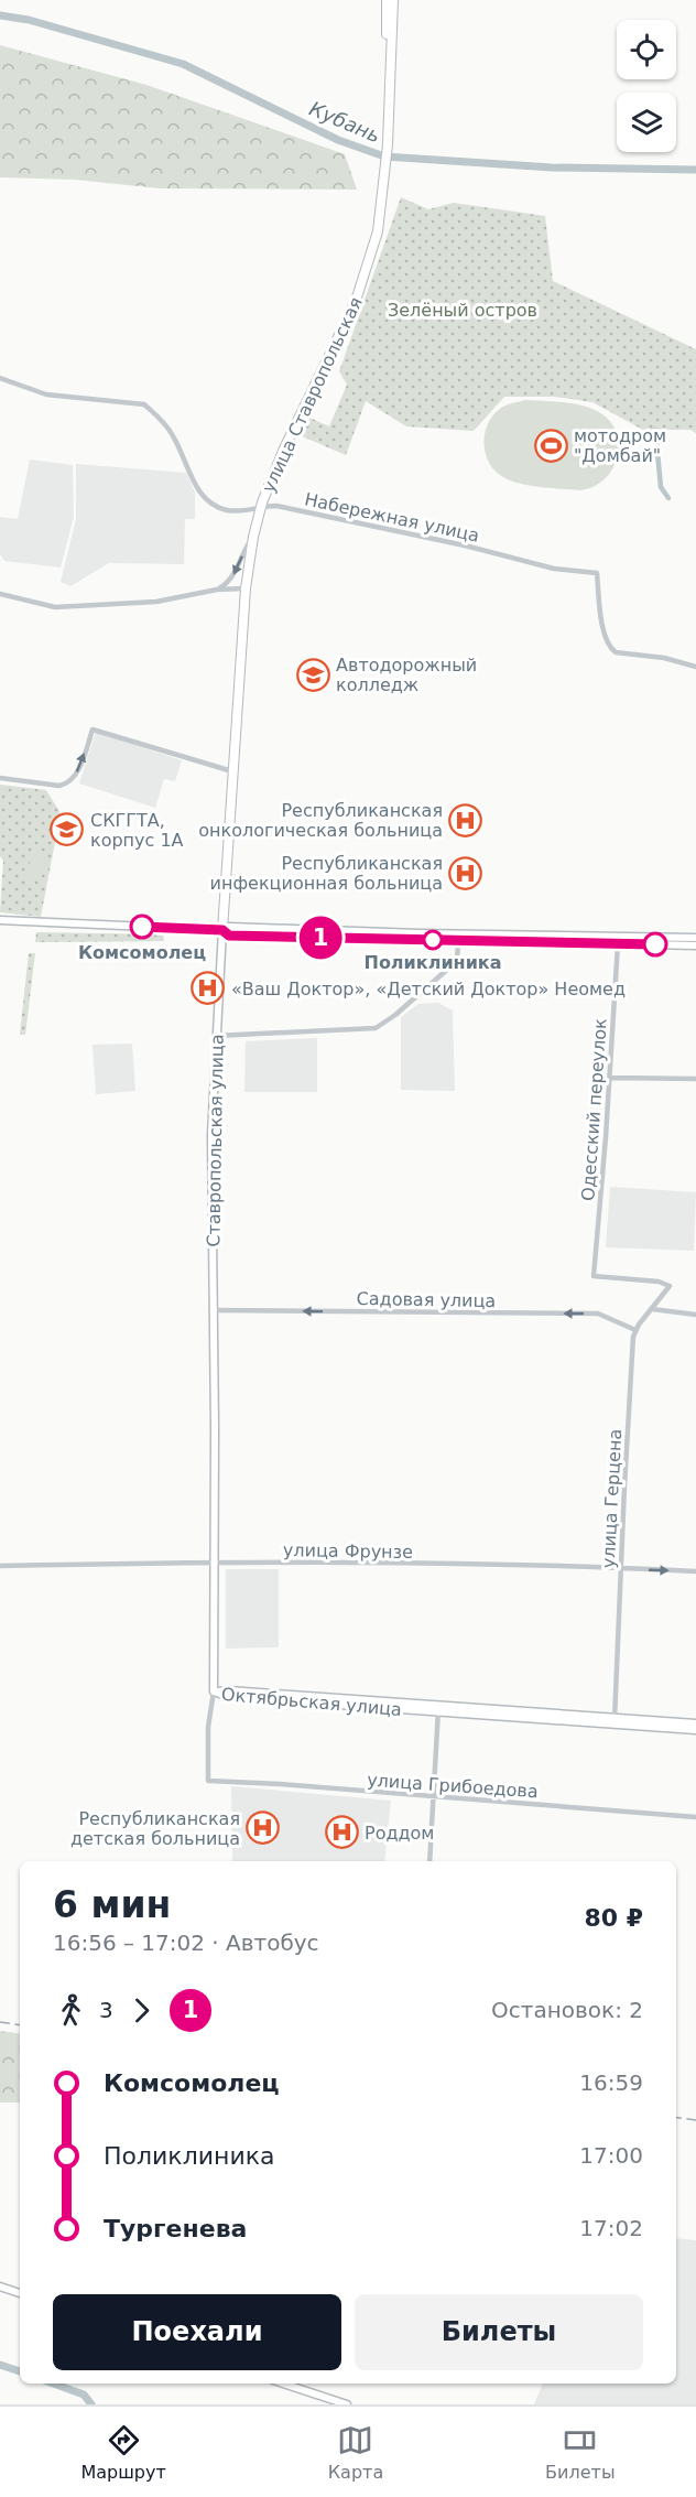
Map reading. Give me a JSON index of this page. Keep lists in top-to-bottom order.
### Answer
{
  "streets": {
    "highway": ["улица Ставропольская", "Ставропольская улица"],
    "main road": ["Октябрьская улица"],
    "street": [
      "Набережная улица",
      "Одесский переулок",
      "Садовая улица",
      "улица Герцена",
      "улица Фрунзе",
      "улица Грибоедова"
    ]
  },
  "crossings": [
    ["улица Ставропольская", "Набережная улица"],
    ["улица Ставропольская", "Ставропольская улица"],
    ["Набережная улица", "Ставропольская улица"],
    ["Ставропольская улица", "Садовая улица"],
    ["Ставропольская улица", "улица Фрунзе"],
    ["Ставропольская улица", "Октябрьская улица"],
    ["Ставропольская улица", "улица Грибоедова"],
    ["Садовая улица", "улица Герцена"],
    ["улица Герцена", "улица Фрунзе"],
    ["улица Герцена", "Октябрьская улица"]
  ],
  "one_way": ["Садовая улица"],
  "water": ["Кубань"],
  "parks": ["Зелёный остров"],
  "places": {
    "sports": ["мотодром \"Домбай\""],
    "school or university": ["Автодорожный колледж", "СКГГТА, корпус 1А"],
    "hospital": [
      "Республиканская онкологическая больница",
      "Республиканская инфекционная больница",
      "«Ваш Доктор», «Детский Доктор» Неомед",
      "Республиканская детская больница",
      "Роддом"
    ],
    "other": ["Комсомолец", "Поликлиника"]
  },
  "lines": ["bus line 1"],
  "page": {
    "on_map": "1",
    "heading": ["6 мин", "16:56 – 17:02 · Автобус", "80 ₽"],
    "legs": ["3", "1", "Остановок: 2"],
    "list": [
      {
        "name": "Комсомолец",
        "value": "16:59"
      },
      {
        "name": "Поликлиника",
        "value": "17:00"
      },
      {
        "name": "Тургенева",
        "value": "17:02"
      }
    ],
    "buttons": ["Поехали", "Билеты"],
    "tabs": ["Маршрут", "Карта", "Билеты"]
  }
}
